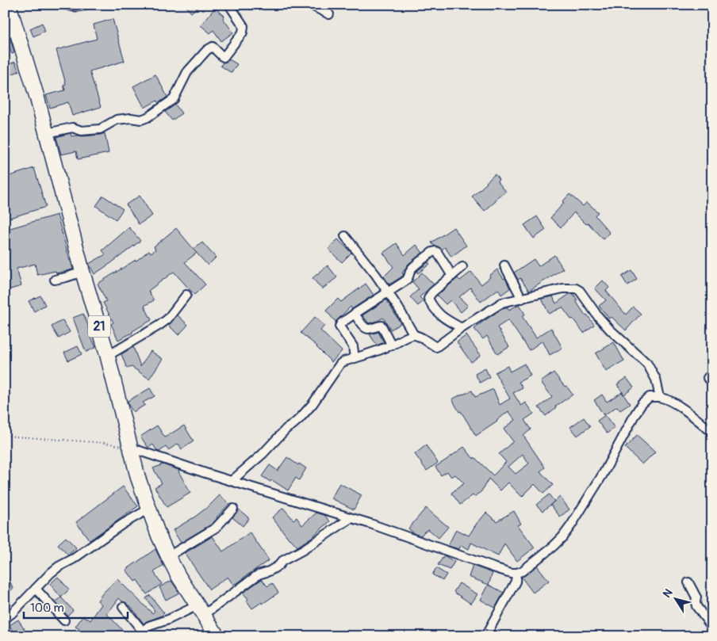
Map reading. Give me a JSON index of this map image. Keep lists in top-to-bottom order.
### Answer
{
  "streets": {
    "highway": ["21"]
  },
  "scale_bar": "100 m",
  "north": "top left"
}
